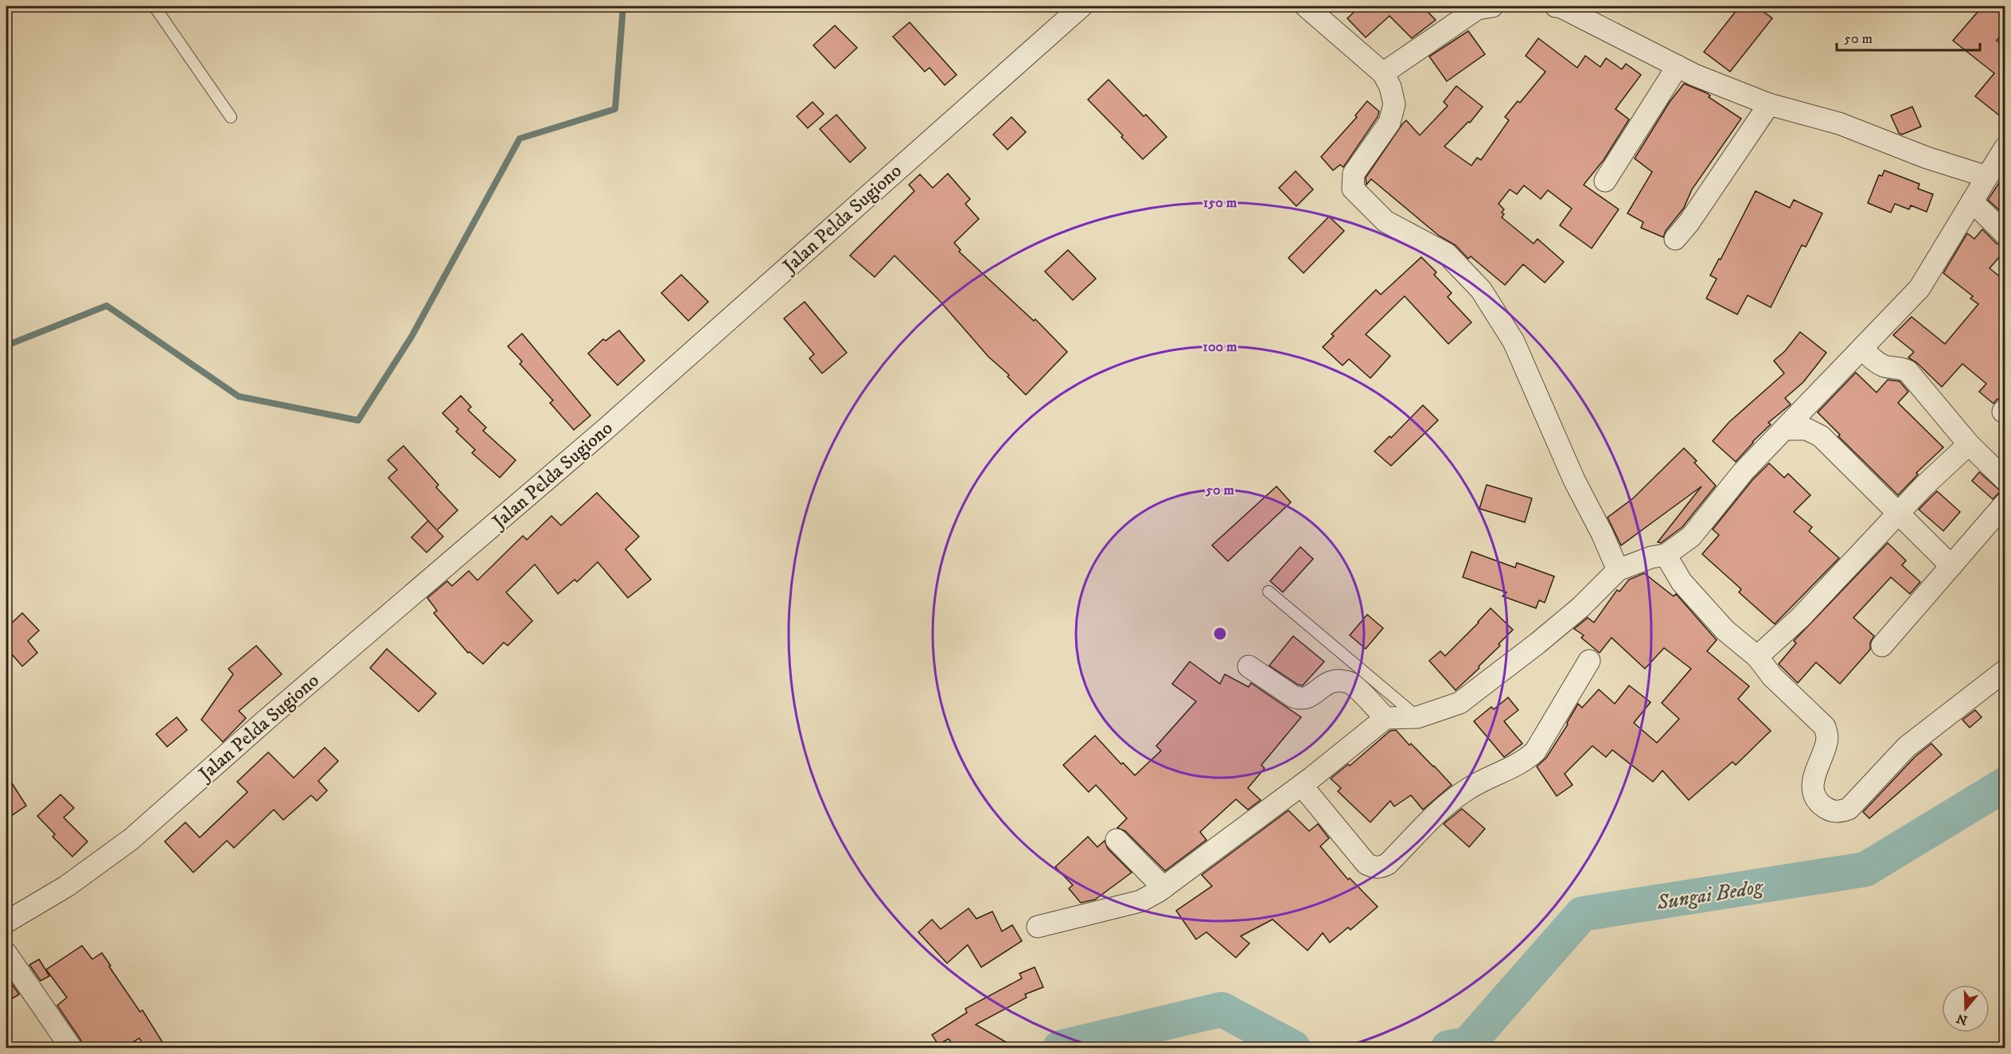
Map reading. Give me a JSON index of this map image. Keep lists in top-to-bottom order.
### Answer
{
  "streets": {
    "street": ["Jalan Pelda Sugiono"]
  },
  "water": ["Sungai Bedog"],
  "scale_bar": "50 m",
  "north": "bottom",
  "rings": ["150 m", "100 m", "50 m"]
}
